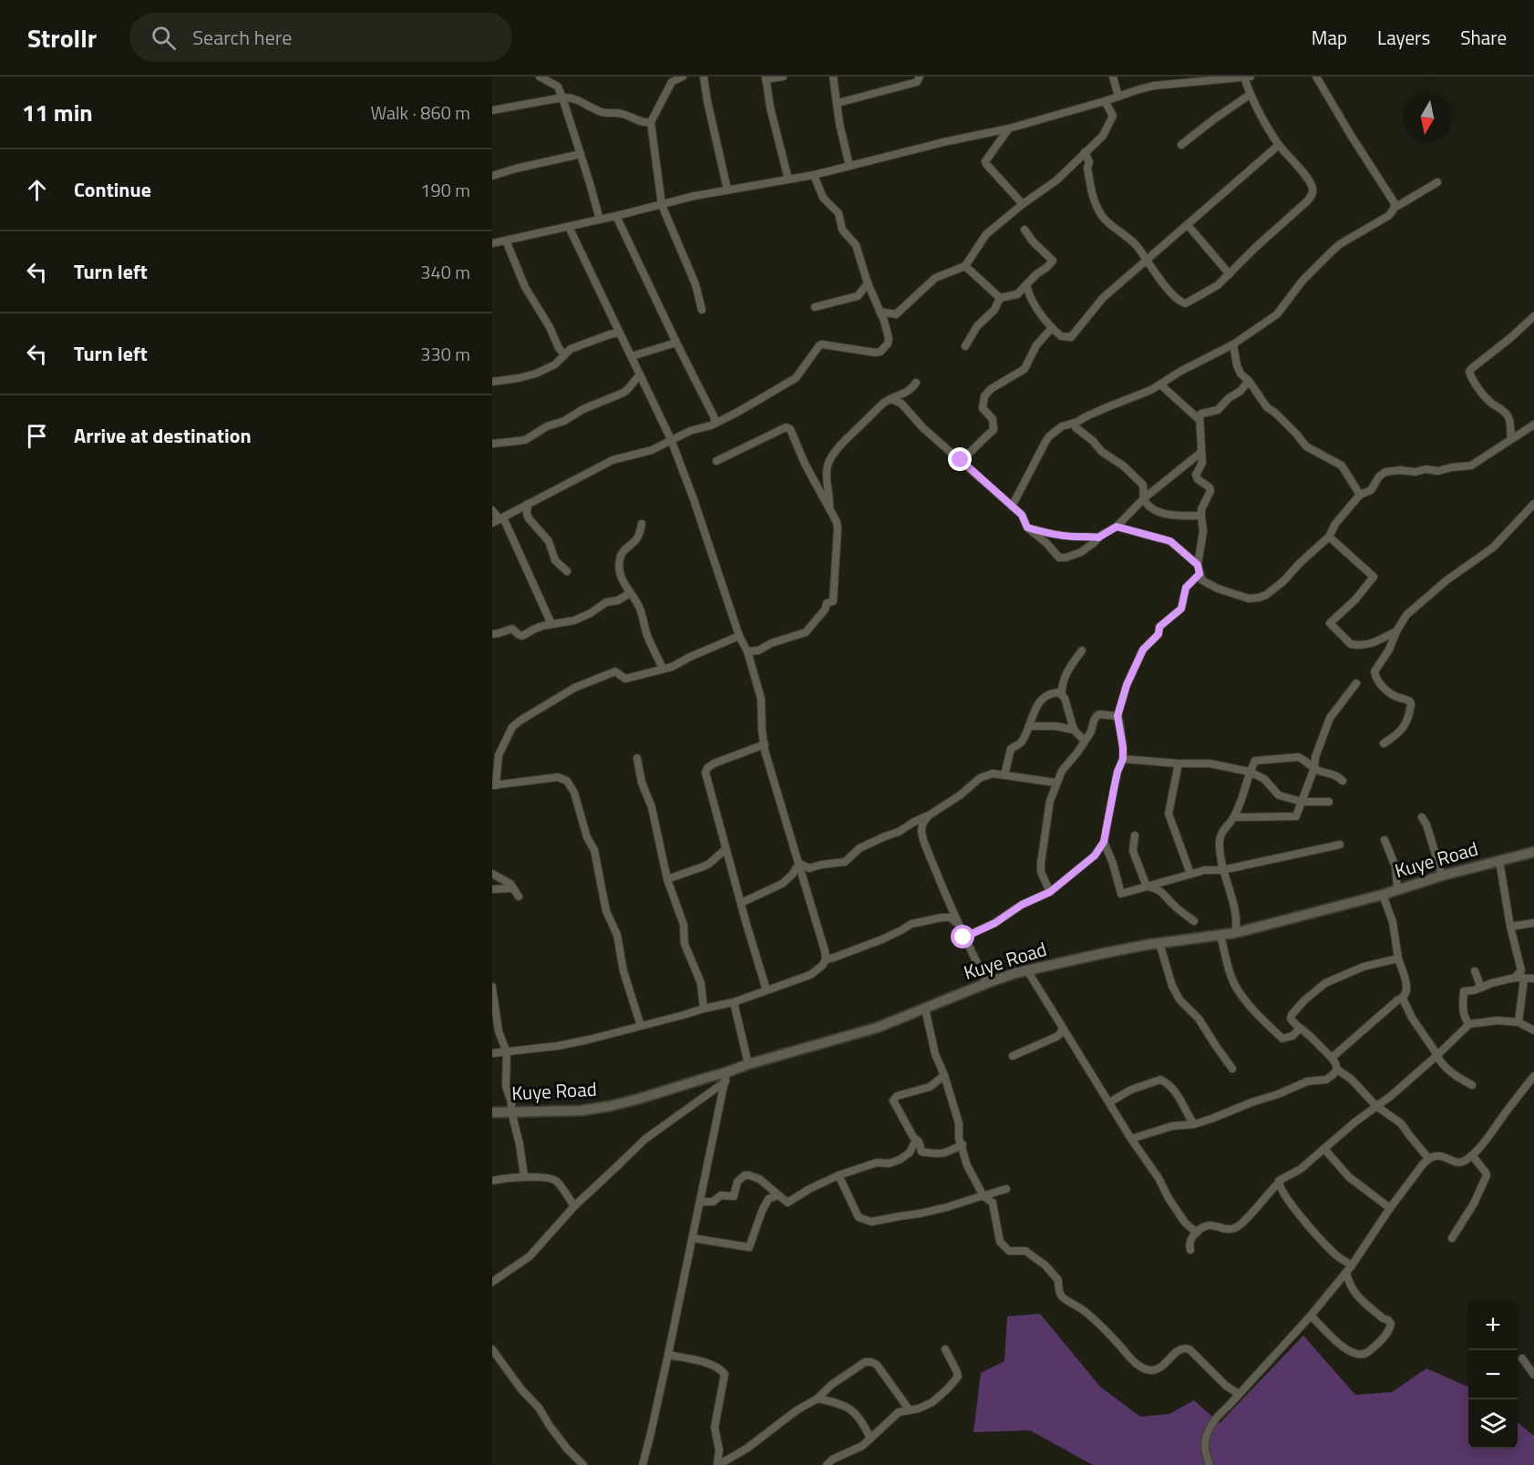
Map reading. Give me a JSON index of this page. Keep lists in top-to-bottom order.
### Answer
{
  "streets": {
    "street": ["Kuye Road"]
  },
  "north": "bottom",
  "page": {
    "header": "Strollr",
    "search": "Search here",
    "nav": ["Map", "Layers", "Share"],
    "heading": ["11 min", "Walk · 860 m"],
    "list": [
      ["Continue", "190 m"],
      ["Turn left", "340 m"],
      ["Turn left", "330 m"],
      "Arrive at destination"
    ],
    "map_buttons": ["+", "−"]
  }
}
